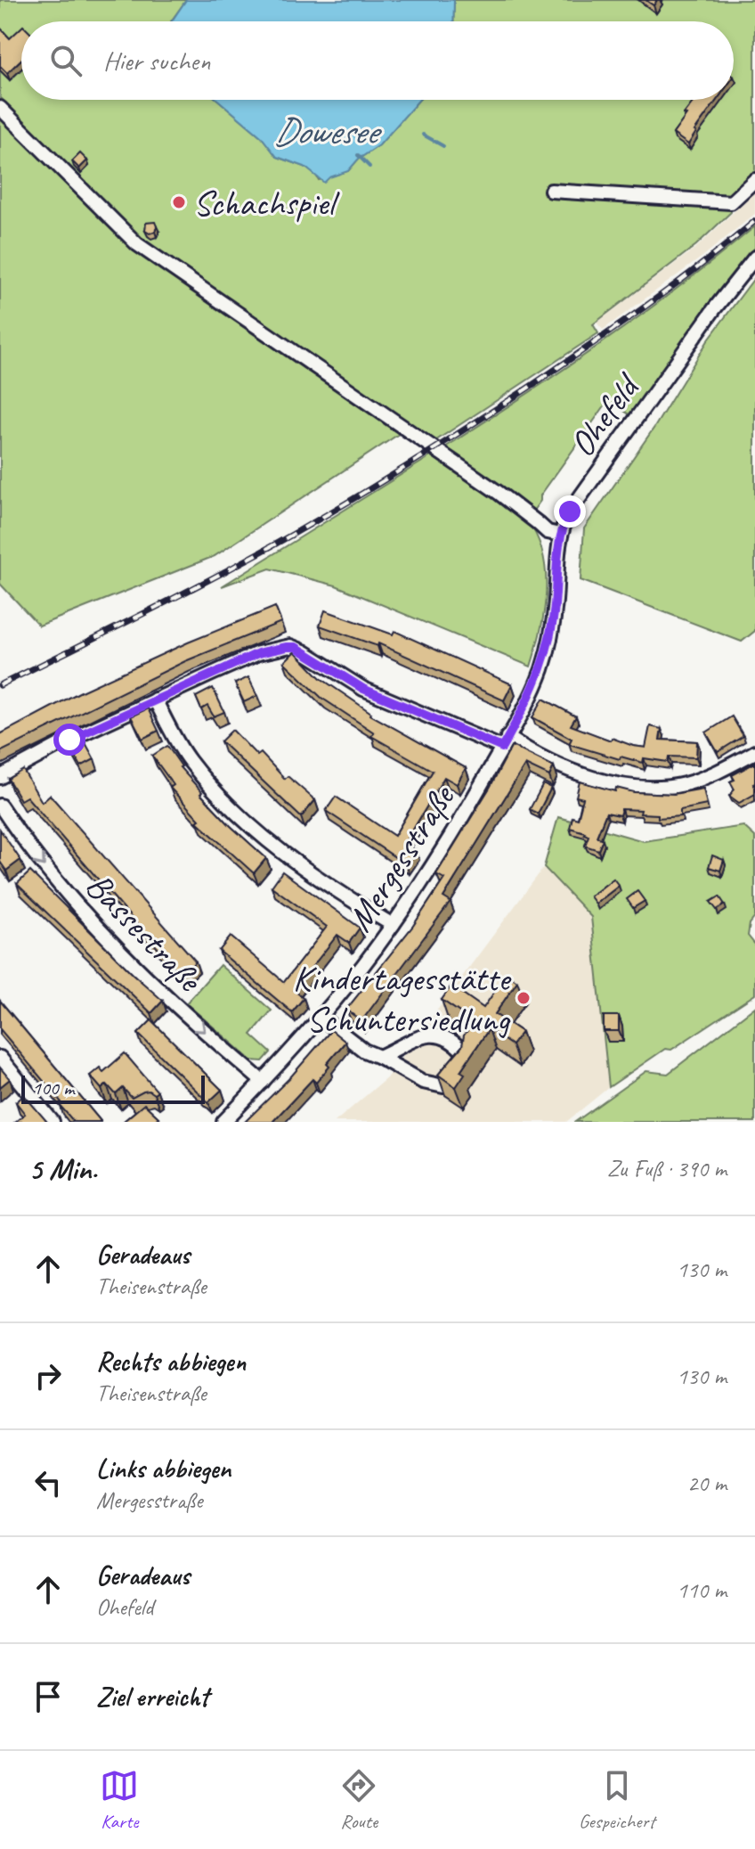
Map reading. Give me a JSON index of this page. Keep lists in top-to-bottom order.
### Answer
{
  "streets": {
    "street": ["Ohefeld", "Mergesstraße", "Bassestraße"]
  },
  "crossings": [
    ["Ohefeld", "Mergesstraße"],
    ["Mergesstraße", "Bassestraße"]
  ],
  "one_way": ["Bassestraße"],
  "water": ["Dowesee"],
  "places": ["Schachspiel", "Kindertagesstätte Schuntersiedlung"],
  "scale_bar": "100 m",
  "page": {
    "search": "Hier suchen",
    "scale": "100 m",
    "heading": ["5 Min.", "Zu Fuß · 390 m"],
    "list": [
      ["Geradeaus", "Theisenstraße", "130 m"],
      ["Rechts abbiegen", "Theisenstraße", "130 m"],
      ["Links abbiegen", "Mergesstraße", "20 m"],
      ["Geradeaus", "Ohefeld", "110 m"],
      "Ziel erreicht"
    ],
    "nav": ["Karte", "Route", "Gespeichert"]
  }
}
